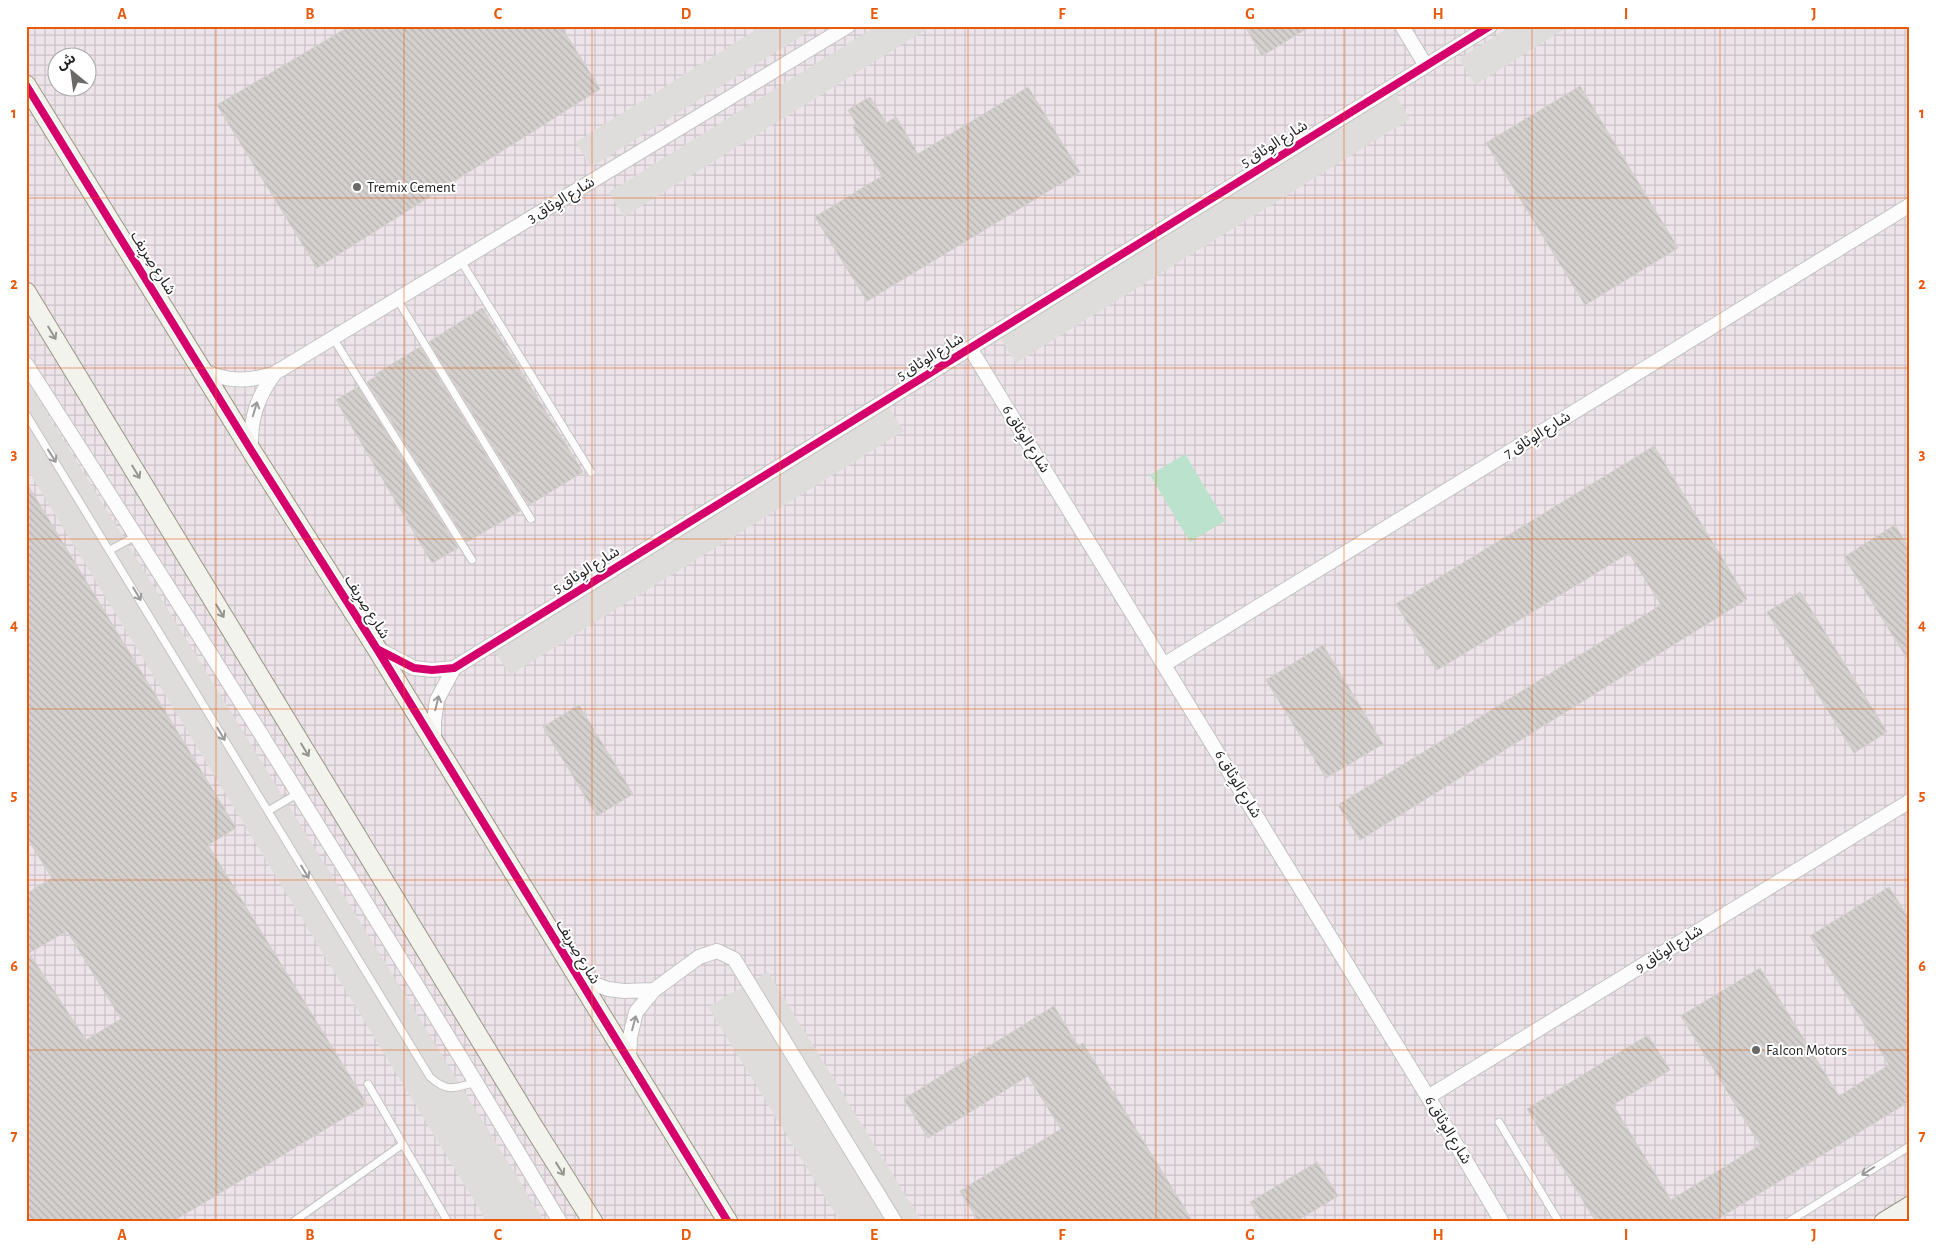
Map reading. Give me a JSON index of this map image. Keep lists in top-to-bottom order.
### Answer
{
  "streets": {
    "street": [
      "شارع الوِثاق 5",
      "شارع الوِثاق 3",
      "شارع صِرِيف",
      "شارع الوِثاق 7",
      "شارع الوِثاق 6",
      "شارع الوِثاق 9"
    ]
  },
  "crossings": [
    ["شارع الوِثاق 5", "شارع صِرِيف"],
    ["شارع الوِثاق 5", "شارع الوِثاق 6"],
    ["شارع الوِثاق 3", "شارع صِرِيف"],
    ["شارع الوِثاق 7", "شارع الوِثاق 6"],
    ["شارع الوِثاق 6", "شارع الوِثاق 9"]
  ],
  "places": ["Tremix Cement", "Falcon Motors"],
  "north": "top left",
  "grid": {
    "columns": [
      "A",
      "B",
      "C",
      "D",
      "E",
      "F",
      "G",
      "H",
      "I",
      "J"
    ],
    "rows": [
      "1",
      "2",
      "3",
      "4",
      "5",
      "6",
      "7"
    ]
  }
}
